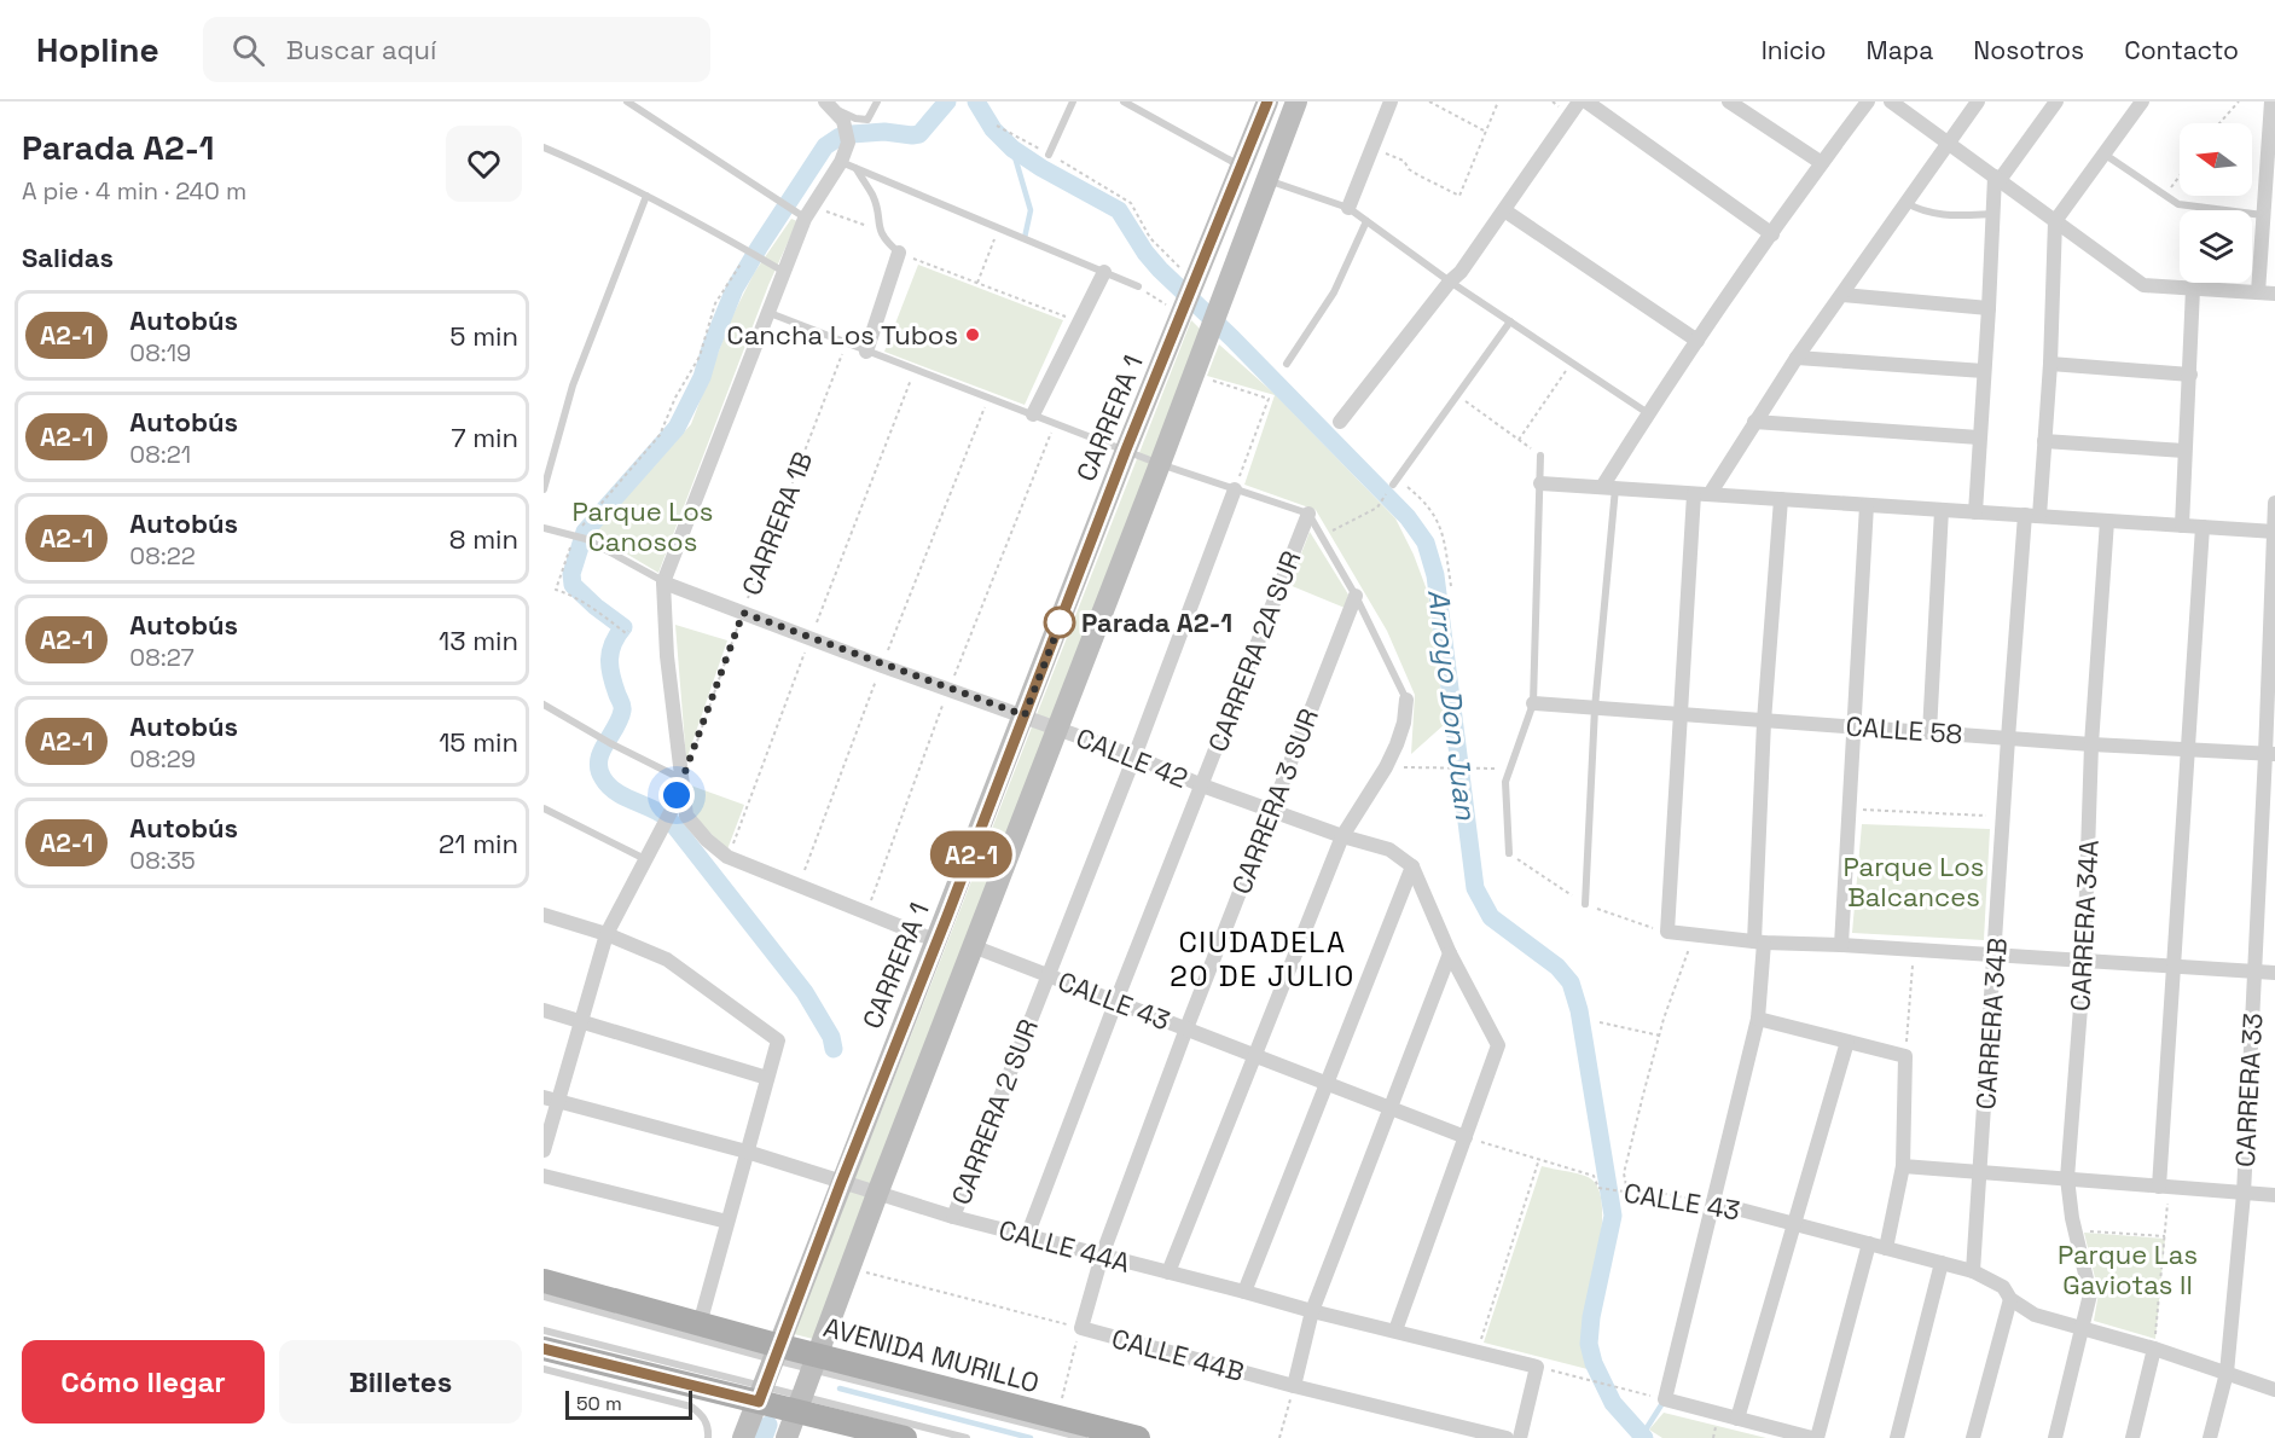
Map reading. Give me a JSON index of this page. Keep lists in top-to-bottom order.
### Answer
{
  "streets": {
    "main road": ["AVENIDA MURILLO"],
    "street": [
      "CARRERA 1",
      "CARRERA 2A SUR",
      "CALLE 58",
      "CALLE 42",
      "CARRERA 3 SUR",
      "CARRERA 34A",
      "CALLE 43",
      "CARRERA 34B",
      "CARRERA 33",
      "CARRERA 2 SUR",
      "CALLE 44A",
      "CALLE 44B"
    ],
    "path": ["CARRERA 1B"]
  },
  "crossings": [
    ["CARRERA 1", "CALLE 42"],
    ["CARRERA 1", "CALLE 44A"],
    ["CARRERA 1", "AVENIDA MURILLO"],
    ["CARRERA 1B", "CALLE 42"],
    ["CARRERA 2A SUR", "CALLE 42"],
    ["CARRERA 2A SUR", "CALLE 43"],
    ["CARRERA 2A SUR", "CALLE 44A"],
    ["CALLE 58", "CARRERA 34A"],
    ["CALLE 58", "CARRERA 34B"],
    ["CALLE 58", "CARRERA 33"],
    ["CALLE 42", "CARRERA 3 SUR"],
    ["CALLE 42", "CARRERA 2 SUR"],
    ["CARRERA 3 SUR", "CALLE 43"],
    ["CARRERA 3 SUR", "CALLE 44A"],
    ["CARRERA 3 SUR", "CALLE 44B"],
    ["CARRERA 34A", "CALLE 43"],
    ["CALLE 43", "CARRERA 34B"],
    ["CALLE 43", "CARRERA 33"],
    ["CALLE 43", "CARRERA 2 SUR"],
    ["CARRERA 2 SUR", "CALLE 44A"]
  ],
  "districts": ["CIUDADELA 20 DE JULIO"],
  "water": ["Arroyo Don Juan"],
  "parks": ["Parque Los Canosos", "Parque Los Balcances", "Parque Las Gaviotas II"],
  "places": ["Cancha Los Tubos", "Parada A2-1"],
  "lines": ["bus line A2-1"],
  "scale_bar": "50 m",
  "north": "left",
  "page": {
    "header": "Hopline",
    "search": "Buscar aquí",
    "nav": [
      "Inicio",
      "Mapa",
      "Nosotros",
      "Contacto"
    ],
    "heading": [
      ["Parada A2-1", "A pie · 4 min · 240 m"],
      "Salidas"
    ],
    "on_map": "A2-1",
    "list": [
      {
        "mark": "A2-1",
        "name": "Autobús",
        "note": "08:19",
        "value": "5 min"
      },
      {
        "mark": "A2-1",
        "name": "Autobús",
        "note": "08:21",
        "value": "7 min"
      },
      {
        "mark": "A2-1",
        "name": "Autobús",
        "note": "08:22",
        "value": "8 min"
      },
      {
        "mark": "A2-1",
        "name": "Autobús",
        "note": "08:27",
        "value": "13 min"
      },
      {
        "mark": "A2-1",
        "name": "Autobús",
        "note": "08:29",
        "value": "15 min"
      },
      {
        "mark": "A2-1",
        "name": "Autobús",
        "note": "08:35",
        "value": "21 min"
      }
    ],
    "buttons": ["Cómo llegar", "Billetes"],
    "scale": "50 m"
  }
}
